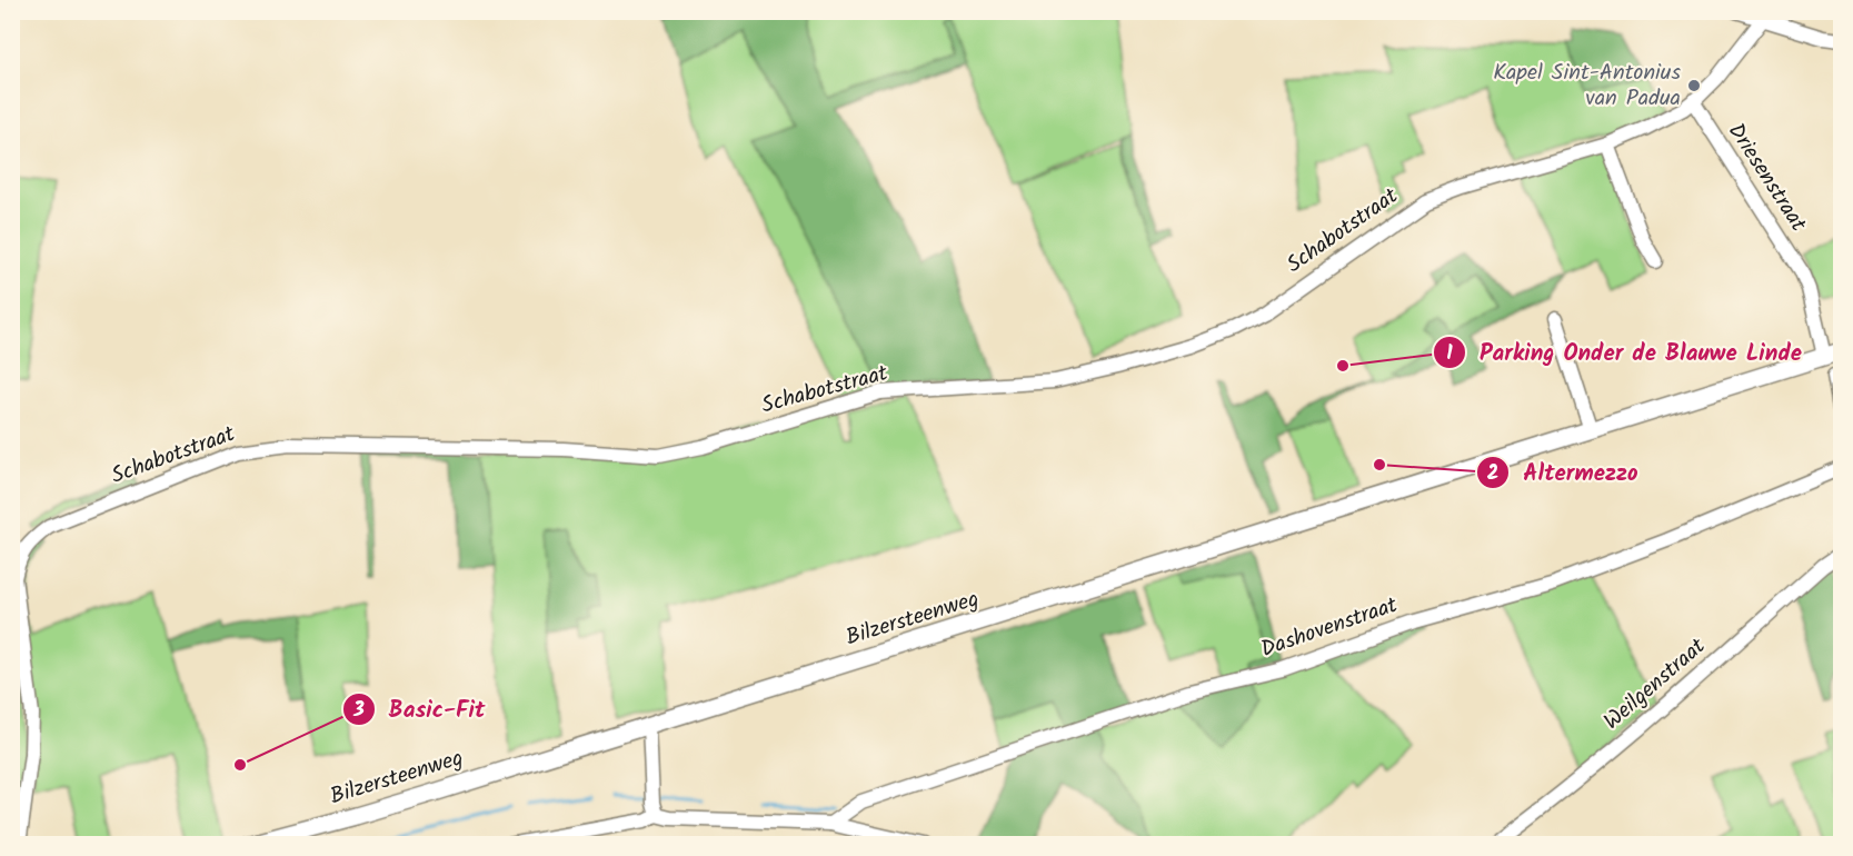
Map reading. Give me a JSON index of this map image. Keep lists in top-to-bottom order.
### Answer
{
  "streets": {
    "main road": ["Bilzersteenweg"],
    "street": [
      "Driesenstraat",
      "Schabotstraat",
      "Dashovenstraat",
      "Weilgenstraat"
    ]
  },
  "crossings": [
    ["Driesenstraat", "Schabotstraat"],
    ["Driesenstraat", "Bilzersteenweg"]
  ],
  "places": [
    "Kapel Sint-Antonius van Padua",
    "Parking Onder de Blauwe Linde",
    "Altermezzo",
    "Basic-Fit"
  ]
}
